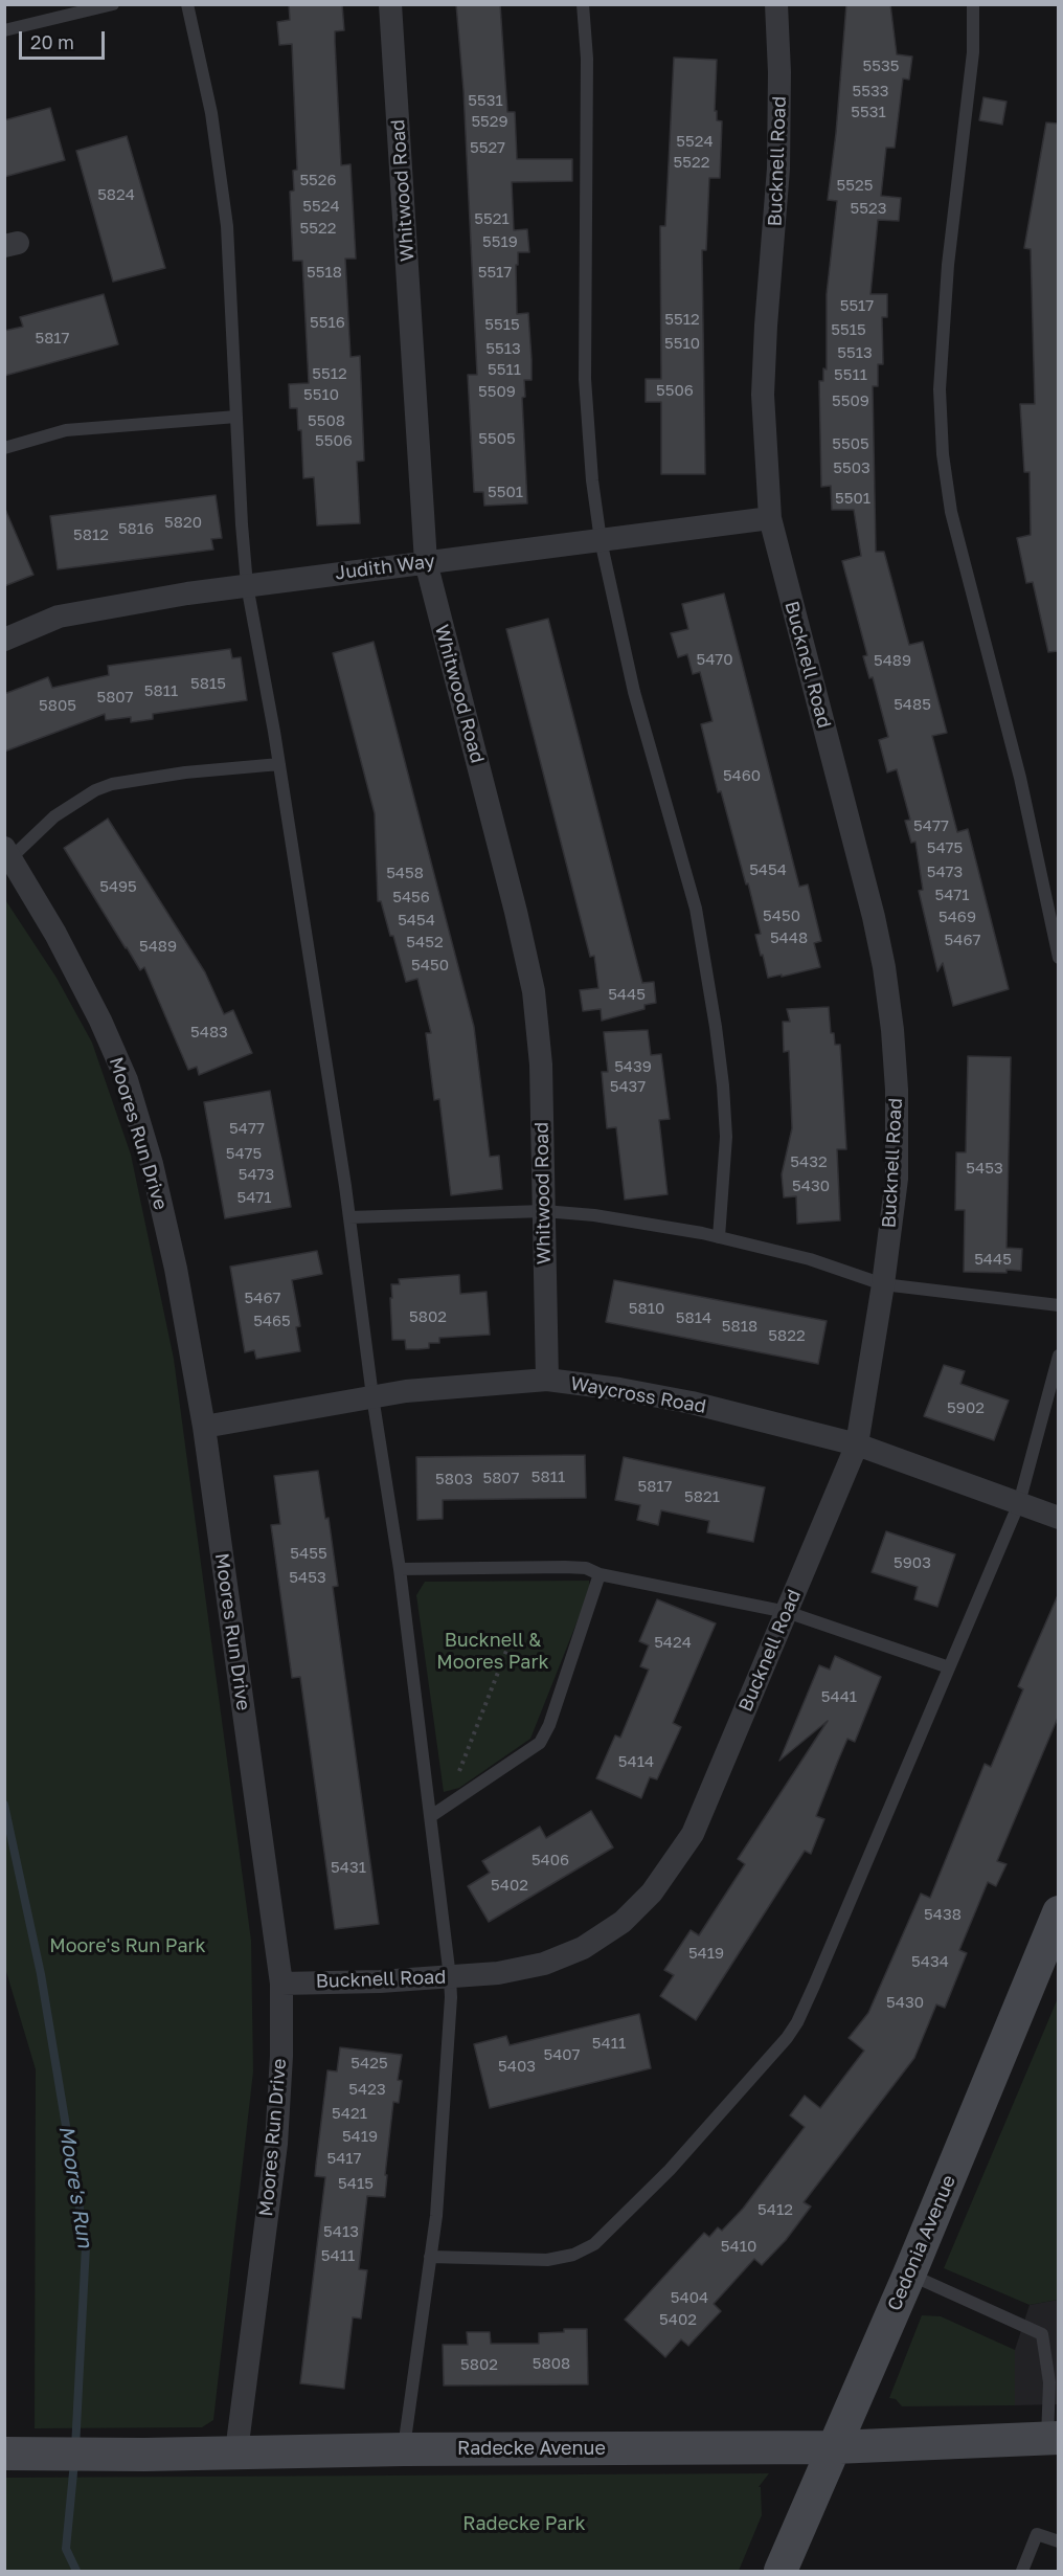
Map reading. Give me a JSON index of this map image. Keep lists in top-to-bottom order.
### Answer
{
  "streets": {
    "street": [
      "Bucknell Road",
      "Whitwood Road",
      "Judith Way",
      "Moores Run Drive",
      "Waycross Road",
      "Cedonia Avenue",
      "Radecke Avenue"
    ]
  },
  "crossings": [
    ["Bucknell Road", "Judith Way"],
    ["Bucknell Road", "Moores Run Drive"],
    ["Bucknell Road", "Waycross Road"],
    ["Whitwood Road", "Judith Way"],
    ["Whitwood Road", "Waycross Road"],
    ["Moores Run Drive", "Waycross Road"],
    ["Moores Run Drive", "Radecke Avenue"],
    ["Cedonia Avenue", "Radecke Avenue"]
  ],
  "water": ["Moore's Run"],
  "parks": ["Bucknell & Moores Park", "Moore's Run Park", "Radecke Park"],
  "house_numbers": [
    "5535",
    "5533",
    "5531",
    "5531",
    "5529",
    "5524",
    "5527",
    "5522",
    "5526",
    "5525",
    "5824",
    "5524",
    "5523",
    "5521",
    "5522",
    "5519",
    "5518",
    "5517",
    "5517",
    "5512",
    "5516",
    "5515",
    "5515",
    "5817",
    "5510",
    "5513",
    "5513",
    "5511",
    "5512",
    "5511",
    "5506",
    "5509",
    "5510",
    "5509",
    "5508",
    "5505",
    "5506",
    "5505",
    "5503",
    "5501",
    "5501",
    "5820",
    "5816",
    "5812",
    "5470",
    "5489",
    "5815",
    "5811",
    "5807",
    "5485",
    "5805",
    "5460",
    "5477",
    "5475",
    "5454",
    "5473",
    "5458",
    "5495",
    "5471",
    "5456",
    "5450",
    "5469",
    "5454",
    "5448",
    "5467",
    "5452",
    "5489",
    "5450",
    "5445",
    "5483",
    "5439",
    "5437",
    "5477",
    "5475",
    "5432",
    "5453",
    "5473",
    "5430",
    "5471",
    "5445",
    "5467",
    "5810",
    "5802",
    "5814",
    "5465",
    "5818",
    "5822",
    "5902",
    "5811",
    "5807",
    "5803",
    "5817",
    "5821",
    "5455",
    "5903",
    "5453",
    "5424",
    "5441",
    "5414",
    "5406",
    "5431",
    "5402",
    "5438",
    "5419",
    "5434",
    "5430",
    "5411",
    "5407",
    "5425",
    "5403",
    "5423",
    "5421",
    "5419",
    "5417",
    "5415",
    "5412",
    "5413",
    "5410",
    "5411",
    "5404",
    "5402",
    "5808",
    "5802"
  ],
  "scale_bar": "20 m"
}
